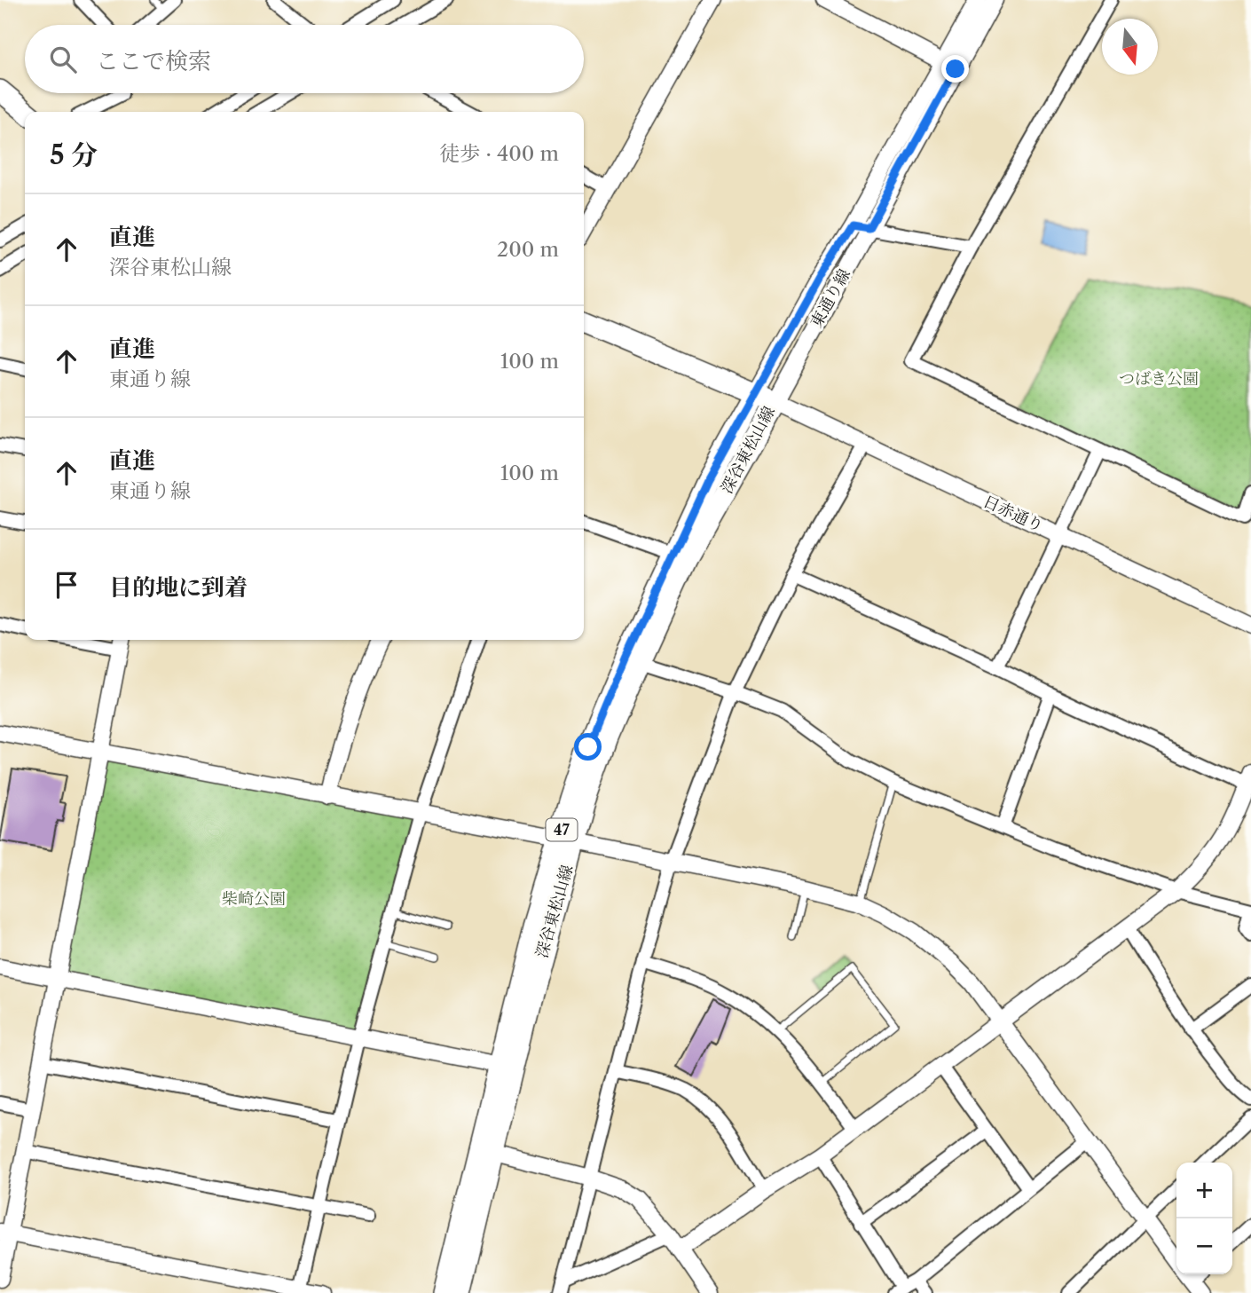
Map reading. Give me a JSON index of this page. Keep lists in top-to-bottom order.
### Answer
{
  "streets": {
    "main road": ["深谷東松山線", "47"],
    "street": ["東通り線", "日赤通り"]
  },
  "crossings": [
    ["東通り線", "深谷東松山線"],
    ["東通り線", "日赤通り"],
    ["深谷東松山線", "日赤通り"]
  ],
  "parks": ["つばき公園", "柴崎公園"],
  "north": "bottom",
  "page": {
    "search": "ここで検索",
    "heading": ["5 分", "徒歩 · 400 m"],
    "list": [
      ["直進", "深谷東松山線", "200 m"],
      ["直進", "東通り線", "100 m"],
      ["直進", "東通り線", "100 m"],
      "目的地に到着"
    ],
    "map_buttons": ["+", "−"]
  }
}
